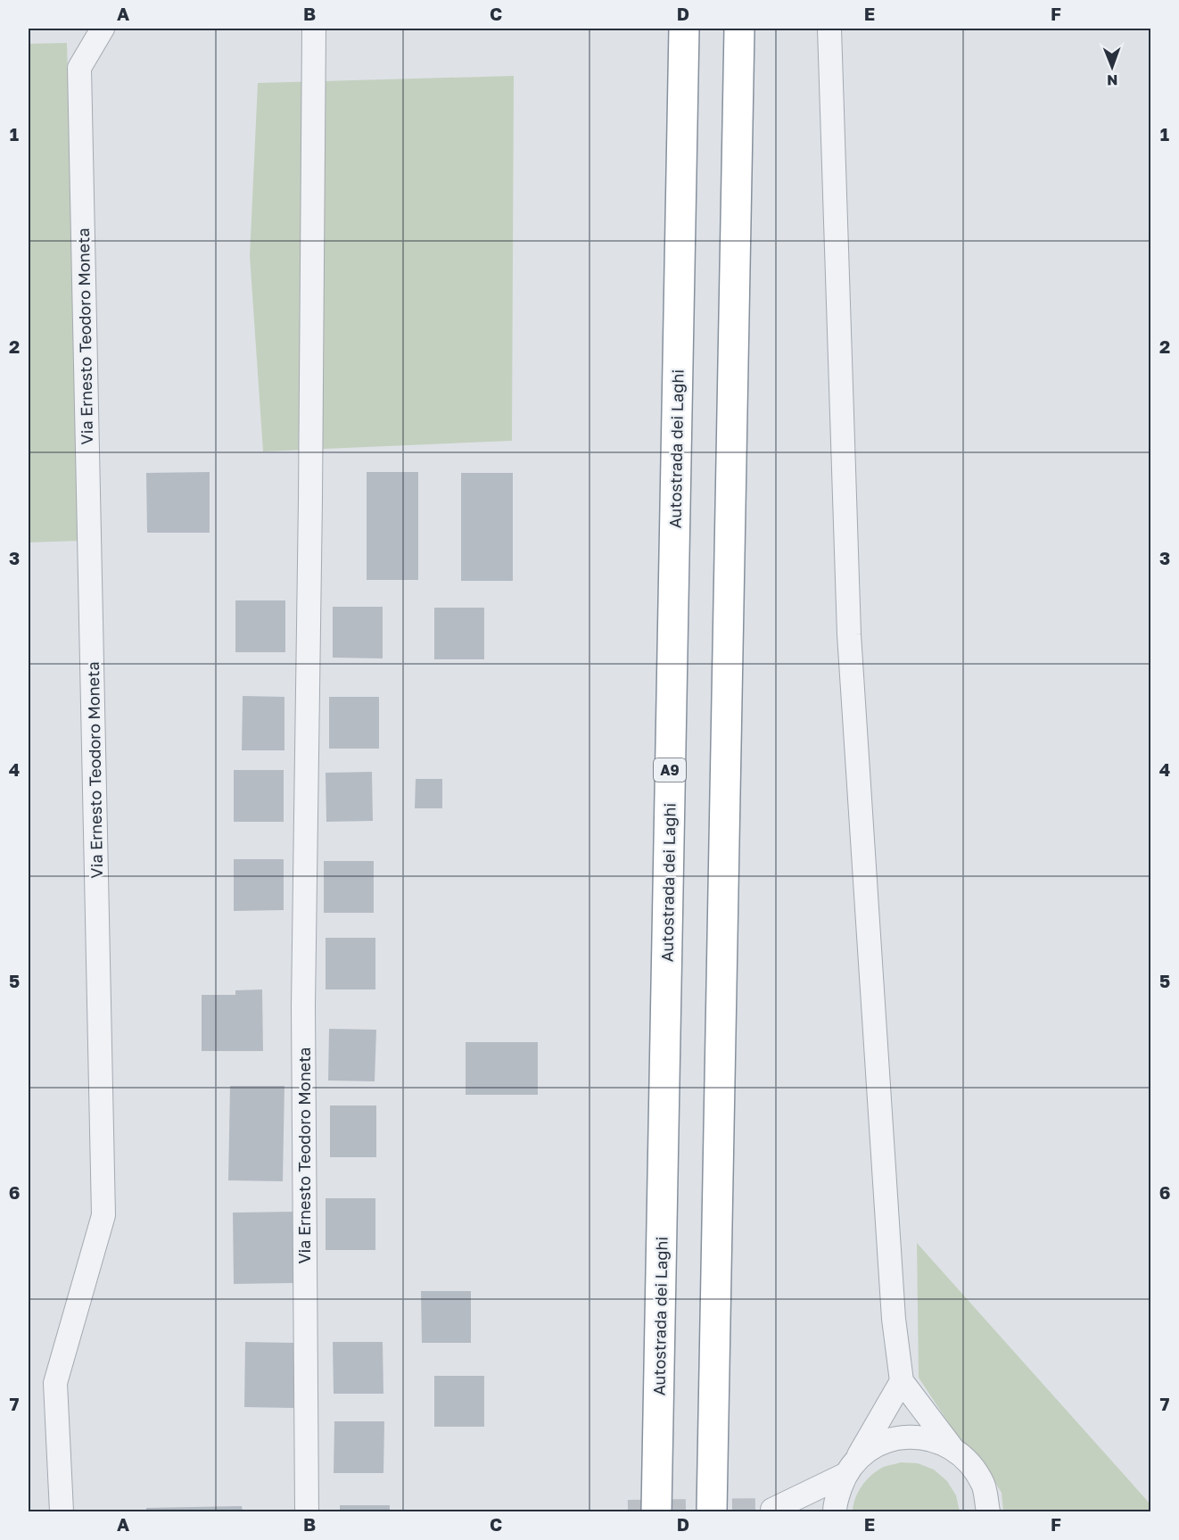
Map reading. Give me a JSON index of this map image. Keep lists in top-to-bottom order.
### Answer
{
  "streets": {
    "highway": ["Autostrada dei Laghi", "A9"],
    "street": ["Via Ernesto Teodoro Moneta"]
  },
  "north": "bottom",
  "grid": {
    "columns": [
      "A",
      "B",
      "C",
      "D",
      "E",
      "F"
    ],
    "rows": [
      "1",
      "2",
      "3",
      "4",
      "5",
      "6",
      "7"
    ]
  }
}
